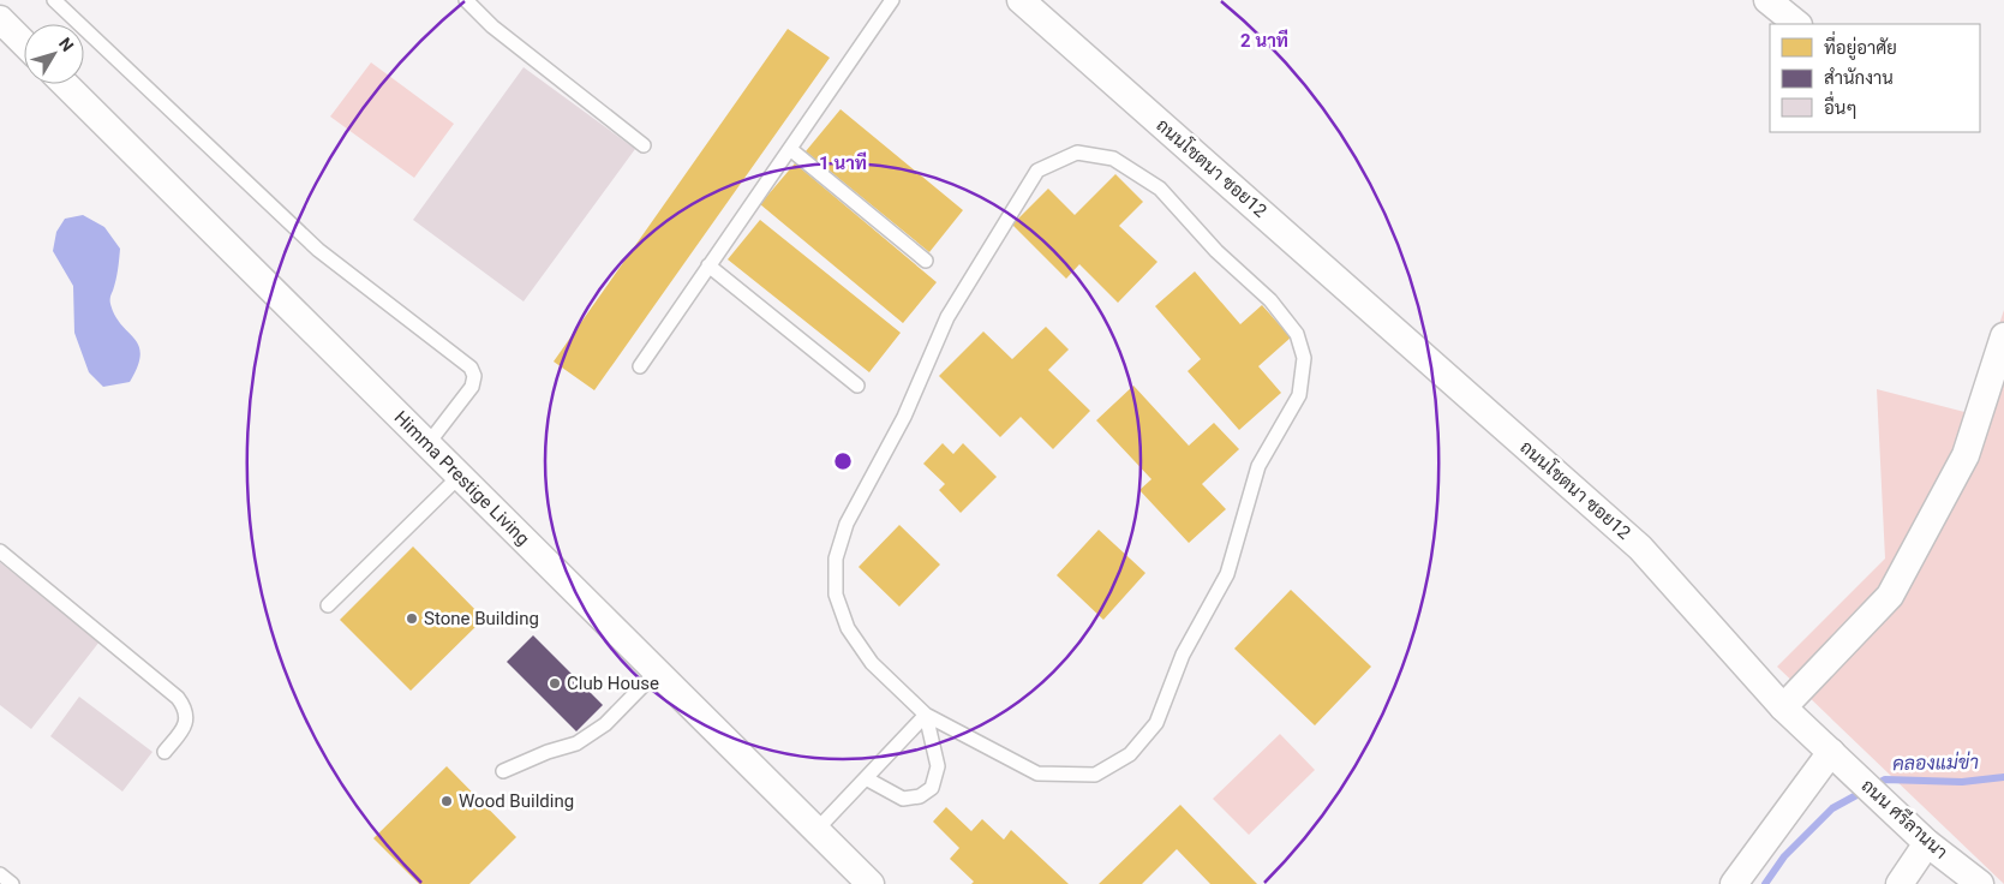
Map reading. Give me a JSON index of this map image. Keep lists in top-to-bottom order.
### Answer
{
  "streets": {
    "street": ["ถนนโชตนา ซอย12", "Himma Prestige Living", "ถนน ศรีลานนา"]
  },
  "crossings": [
    ["ถนนโชตนา ซอย12", "ถนน ศรีลานนา"]
  ],
  "water": ["คลองแม่ข่า"],
  "places": ["Stone Building", "Club House", "Wood Building"],
  "legend": ["ที่อยู่อาศัย", "สำนักงาน", "อื่นๆ"],
  "north": "top right",
  "rings": ["2 นาที", "1 นาที"]
}
